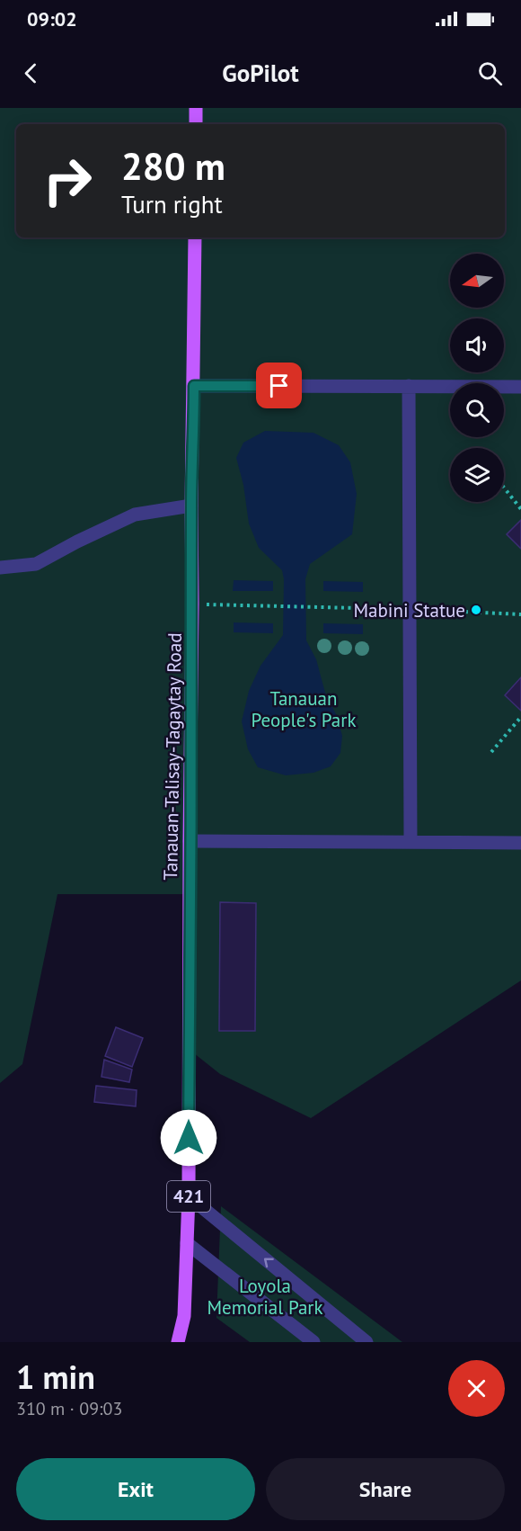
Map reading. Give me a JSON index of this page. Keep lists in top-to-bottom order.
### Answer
{
  "streets": {
    "main road": ["Tanauan-Talisay-Tagaytay Road", "421"]
  },
  "parks": ["Tanauan People's Park", "Loyola Memorial Park"],
  "places": ["Mabini Statue"],
  "north": "left",
  "page": {
    "status": "09:02",
    "header": "GoPilot",
    "turn": ["280 m", "Turn right"],
    "heading": ["1 min", "310 m · 09:03"],
    "buttons": ["Exit", "Share"]
  }
}
